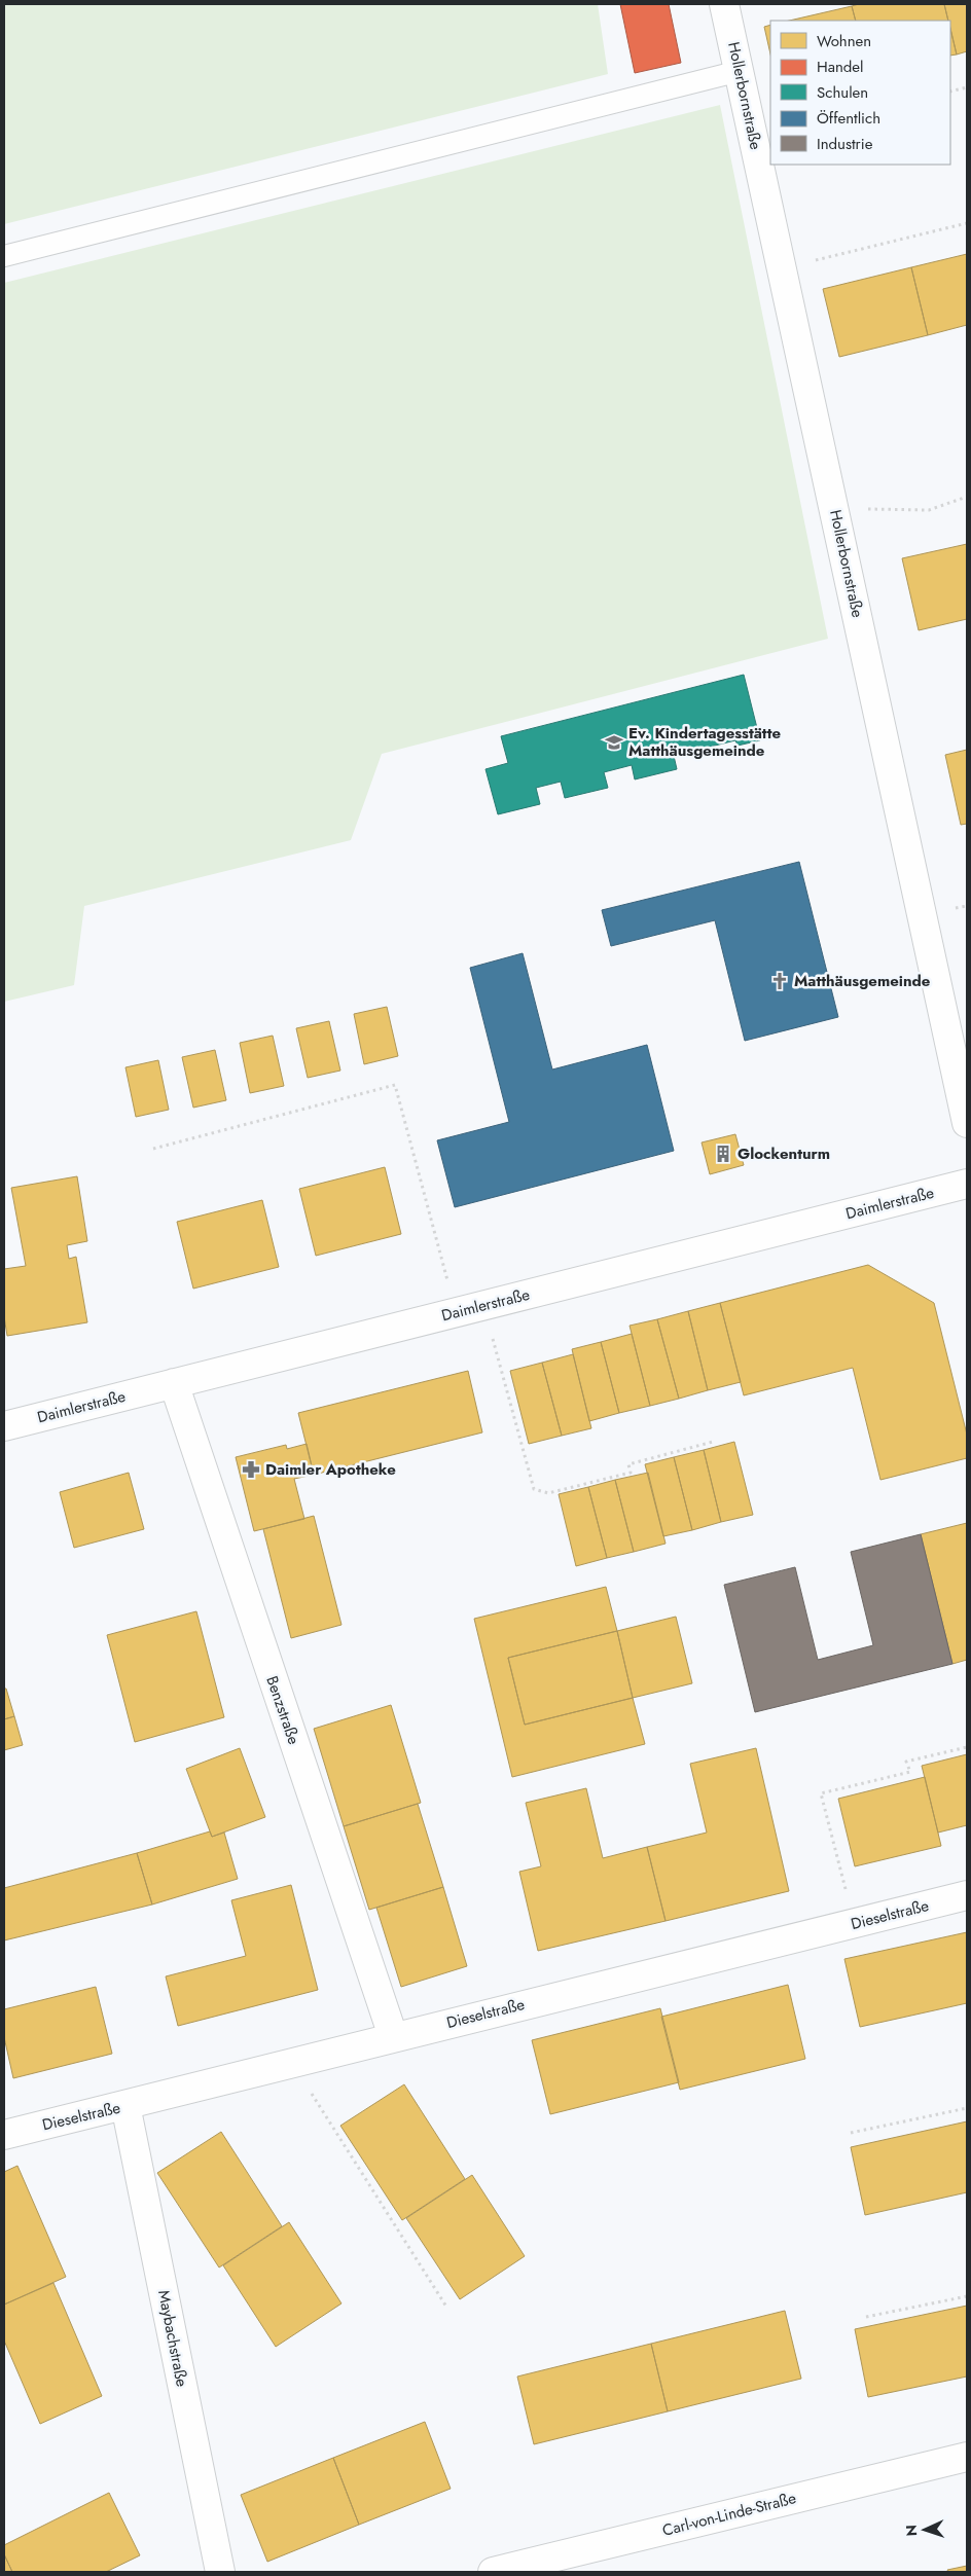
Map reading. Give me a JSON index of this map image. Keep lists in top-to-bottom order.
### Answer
{
  "streets": {
    "street": [
      "Hollerbornstraße",
      "Daimlerstraße",
      "Benzstraße",
      "Dieselstraße",
      "Maybachstraße",
      "Carl-von-Linde-Straße"
    ]
  },
  "crossings": [
    ["Daimlerstraße", "Benzstraße"],
    ["Benzstraße", "Dieselstraße"],
    ["Dieselstraße", "Maybachstraße"]
  ],
  "places": {
    "school or university": ["Ev. Kindertagesstätte Matthäusgemeinde"],
    "church": ["Matthäusgemeinde"],
    "building": ["Glockenturm"],
    "pharmacy": ["Daimler Apotheke"]
  },
  "legend": [
    "Wohnen",
    "Handel",
    "Schulen",
    "Öffentlich",
    "Industrie"
  ],
  "north": "left"
}
